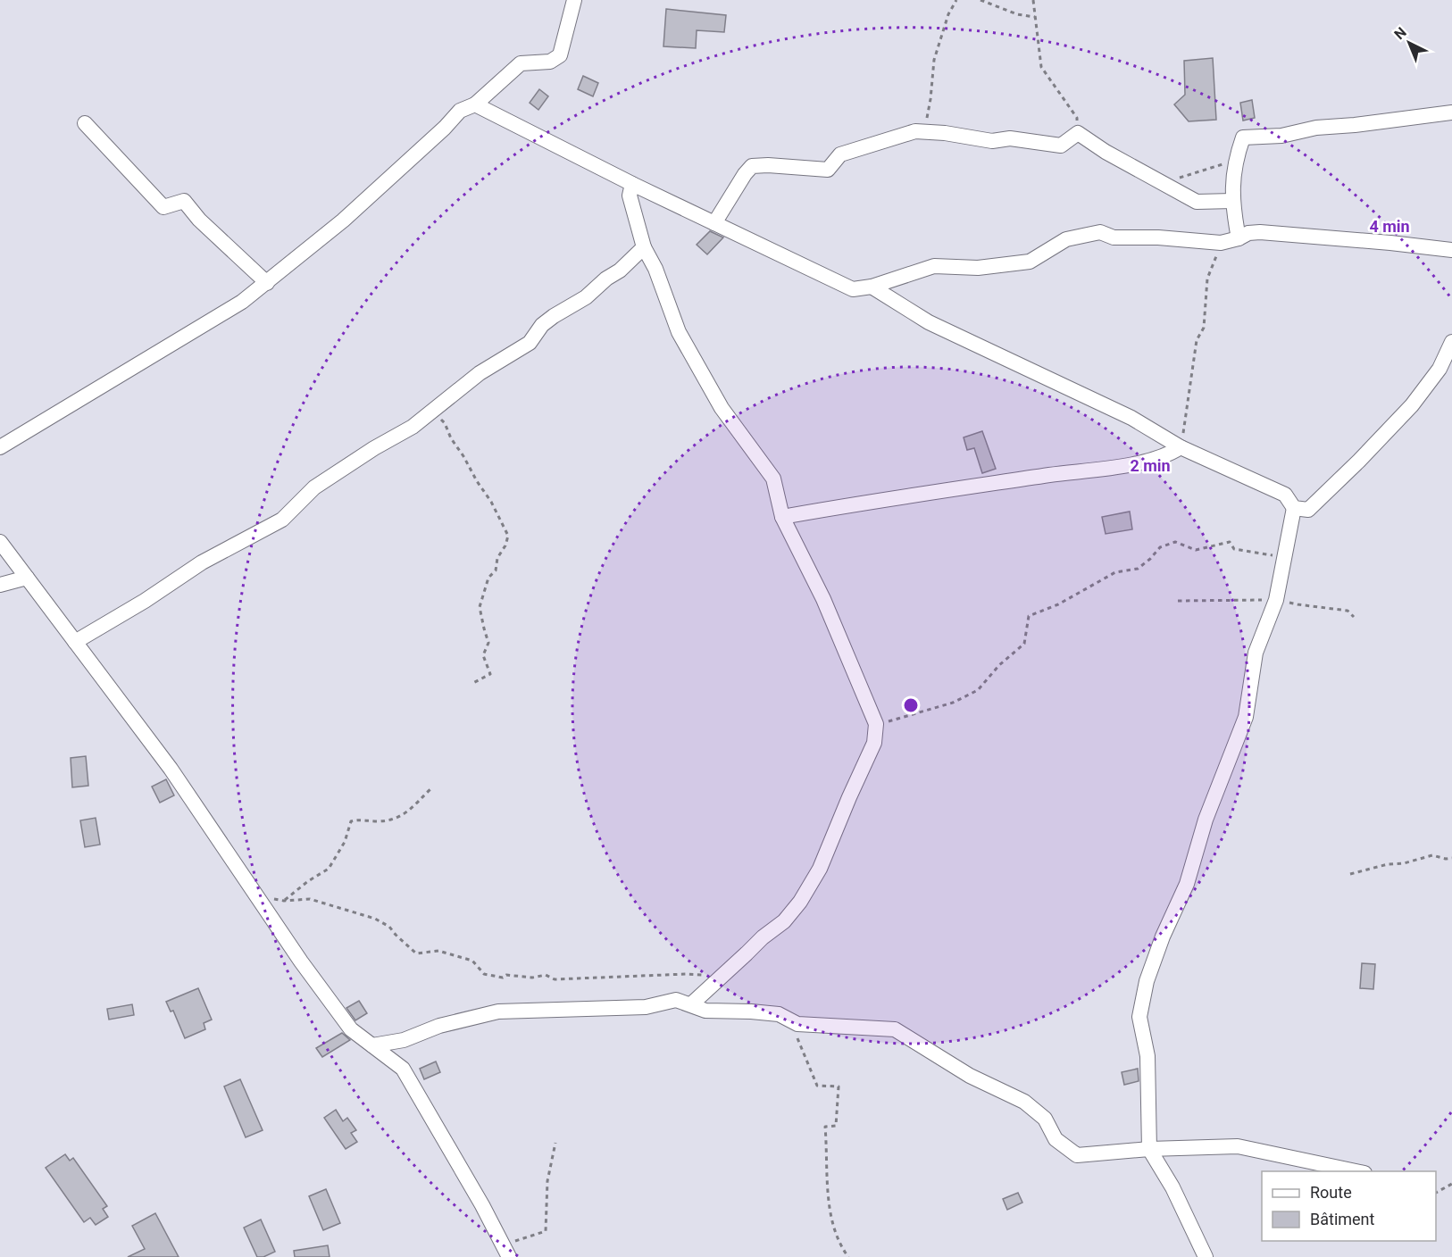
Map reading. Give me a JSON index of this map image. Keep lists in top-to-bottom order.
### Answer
{
  "legend": ["Route", "Bâtiment"],
  "north": "top left",
  "rings": ["4 min", "2 min"]
}
